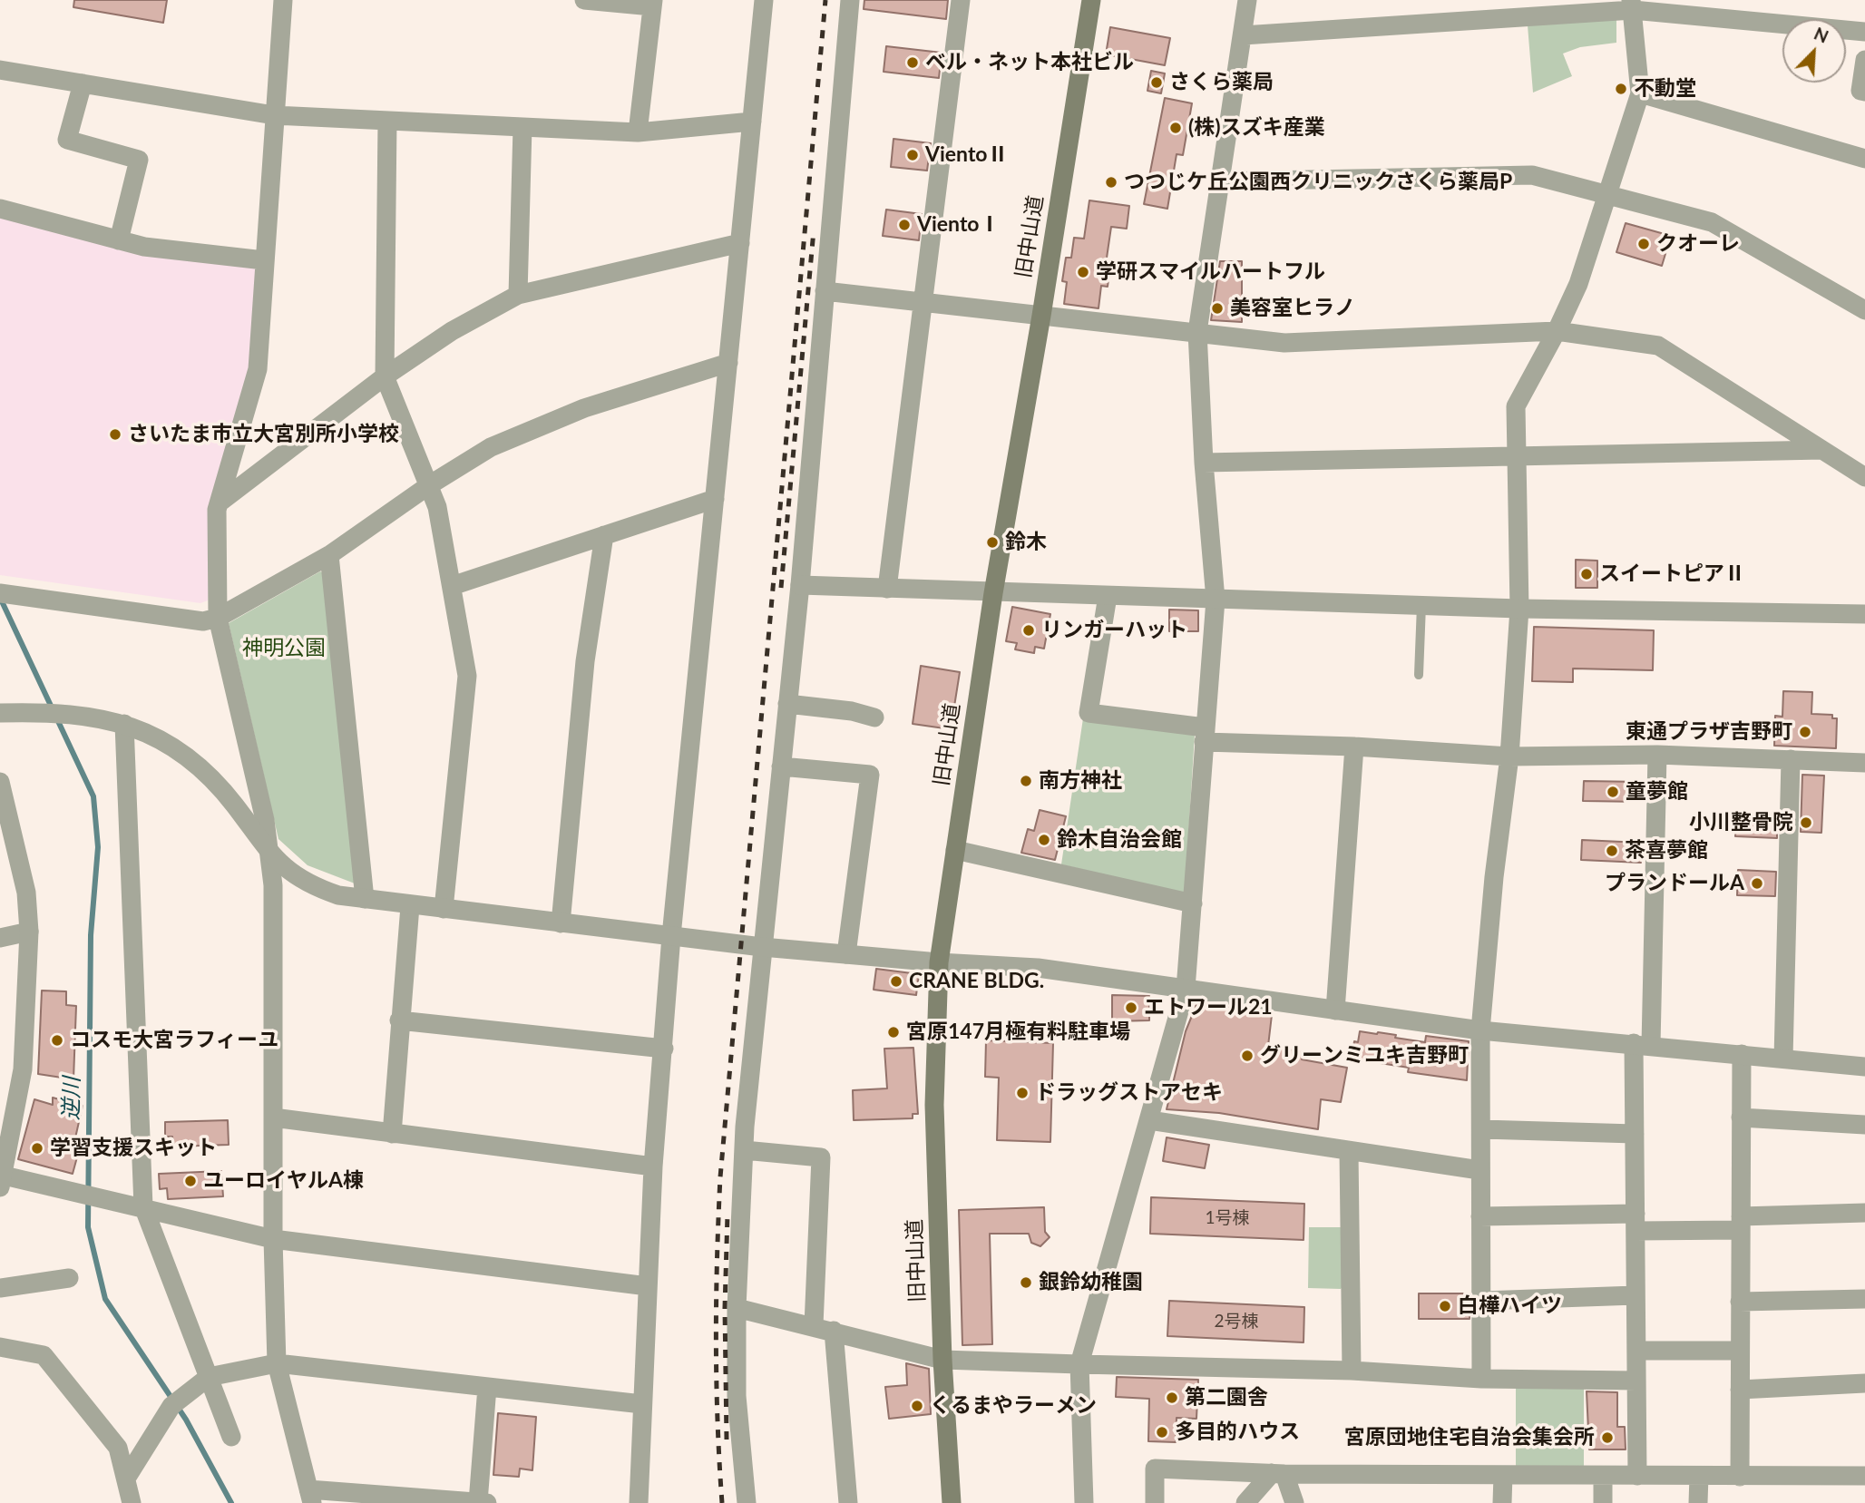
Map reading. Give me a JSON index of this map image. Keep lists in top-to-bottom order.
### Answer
{
  "streets": {
    "main road": ["旧中山道"]
  },
  "water": ["逆川"],
  "parks": ["神明公園"],
  "places": [
    "ベル・ネット本社ビル",
    "さくら薬局",
    "不動堂",
    "(株)スズキ産業",
    "VientoⅡ",
    "つつじケ丘公園西クリニックさくら薬局P",
    "VientoⅠ",
    "クオーレ",
    "学研スマイルハートフル",
    "美容室ヒラノ",
    "さいたま市立大宮別所小学校",
    "鈴木",
    "スイートピアⅡ",
    "リンガーハット",
    "東通プラザ吉野町",
    "南方神社",
    "童夢館",
    "小川整骨院",
    "鈴木自治会館",
    "茶喜夢館",
    "プランドールA",
    "CRANE BLDG.",
    "エトワール21",
    "宮原147月極有料駐車場",
    "コスモ大宮ラフィーユ",
    "グリーンミユキ吉野町",
    "ドラッグストアセキ",
    "学習支援スキット",
    "ユーロイヤルA棟",
    "銀鈴幼稚園",
    "白樺ハイツ",
    "第二園舎",
    "くるまやラーメン",
    "多目的ハウス",
    "宮原団地住宅自治会集会所"
  ],
  "house_numbers": ["1号棟", "2号棟"],
  "north": "top right"
}
